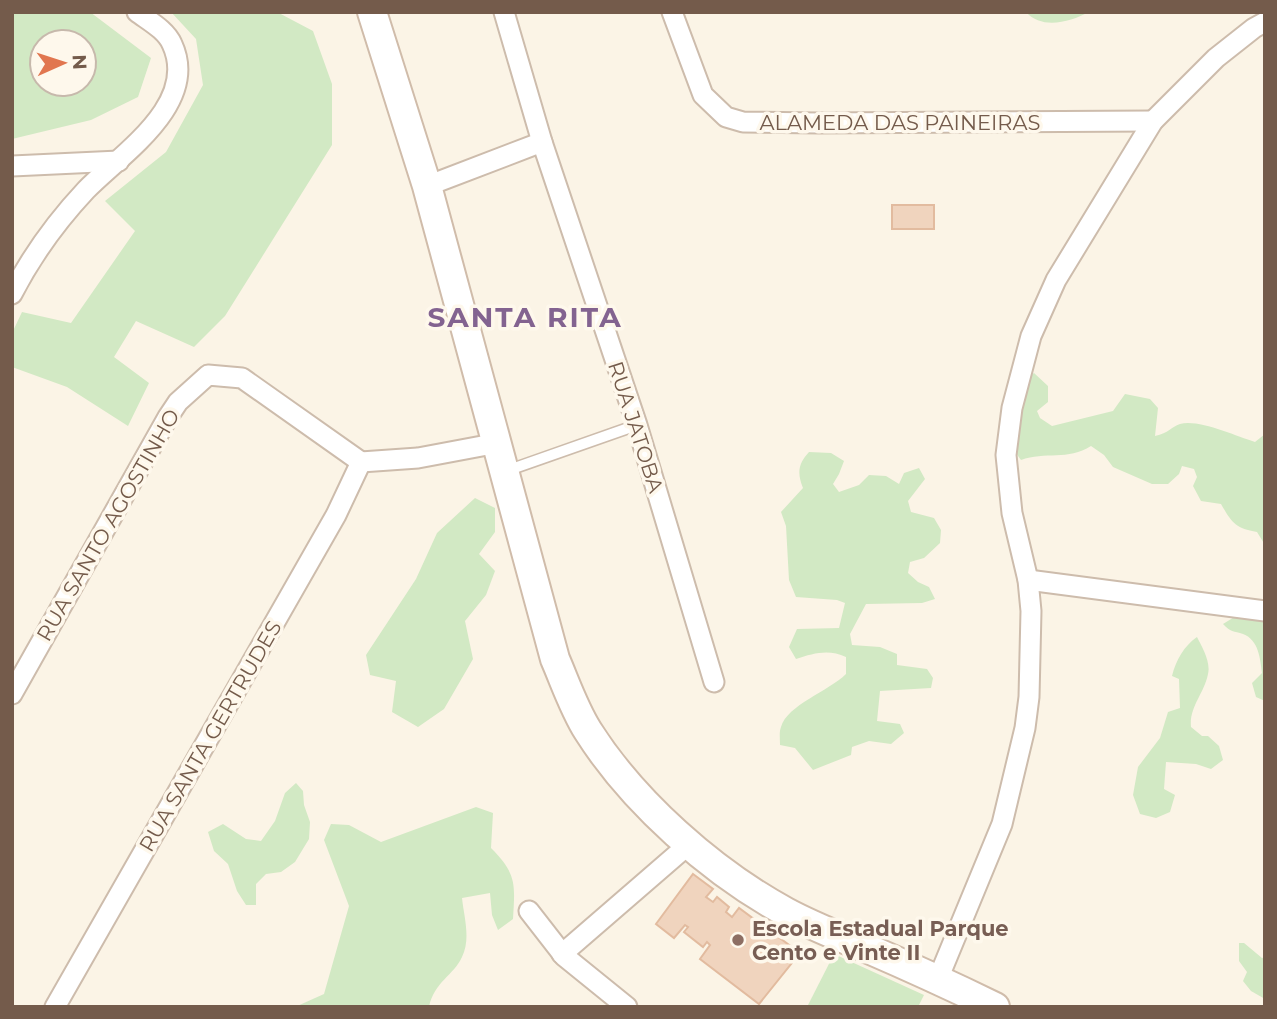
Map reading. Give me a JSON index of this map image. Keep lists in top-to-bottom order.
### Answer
{
  "streets": {
    "street": [
      "ALAMEDA DAS PAINEIRAS",
      "RUA JATOBA",
      "RUA SANTO AGOSTINHO",
      "RUA SANTA GERTRUDES"
    ]
  },
  "crossings": [
    ["RUA SANTO AGOSTINHO", "RUA SANTA GERTRUDES"]
  ],
  "districts": ["SANTA RITA"],
  "places": ["Escola Estadual Parque Cento e Vinte II"],
  "north": "right"
}
